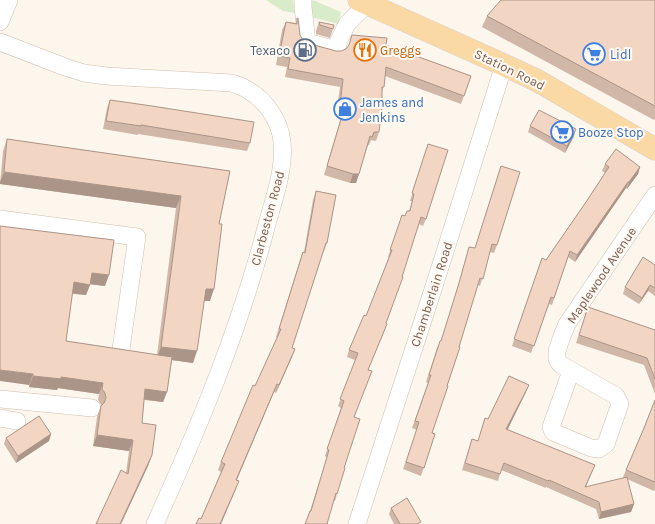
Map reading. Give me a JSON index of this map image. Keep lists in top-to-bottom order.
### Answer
{
  "streets": {
    "main road": ["Station Road"],
    "street": ["Clarbeston Road", "Maplewood Avenue", "Chamberlain Road"]
  },
  "crossings": [
    ["Station Road", "Chamberlain Road"]
  ],
  "places": {
    "fuel station": ["Texaco"],
    "restaurant": ["Greggs"],
    "supermarket": ["Lidl", "Booze Stop"],
    "shop": ["James and Jenkins"]
  }
}
